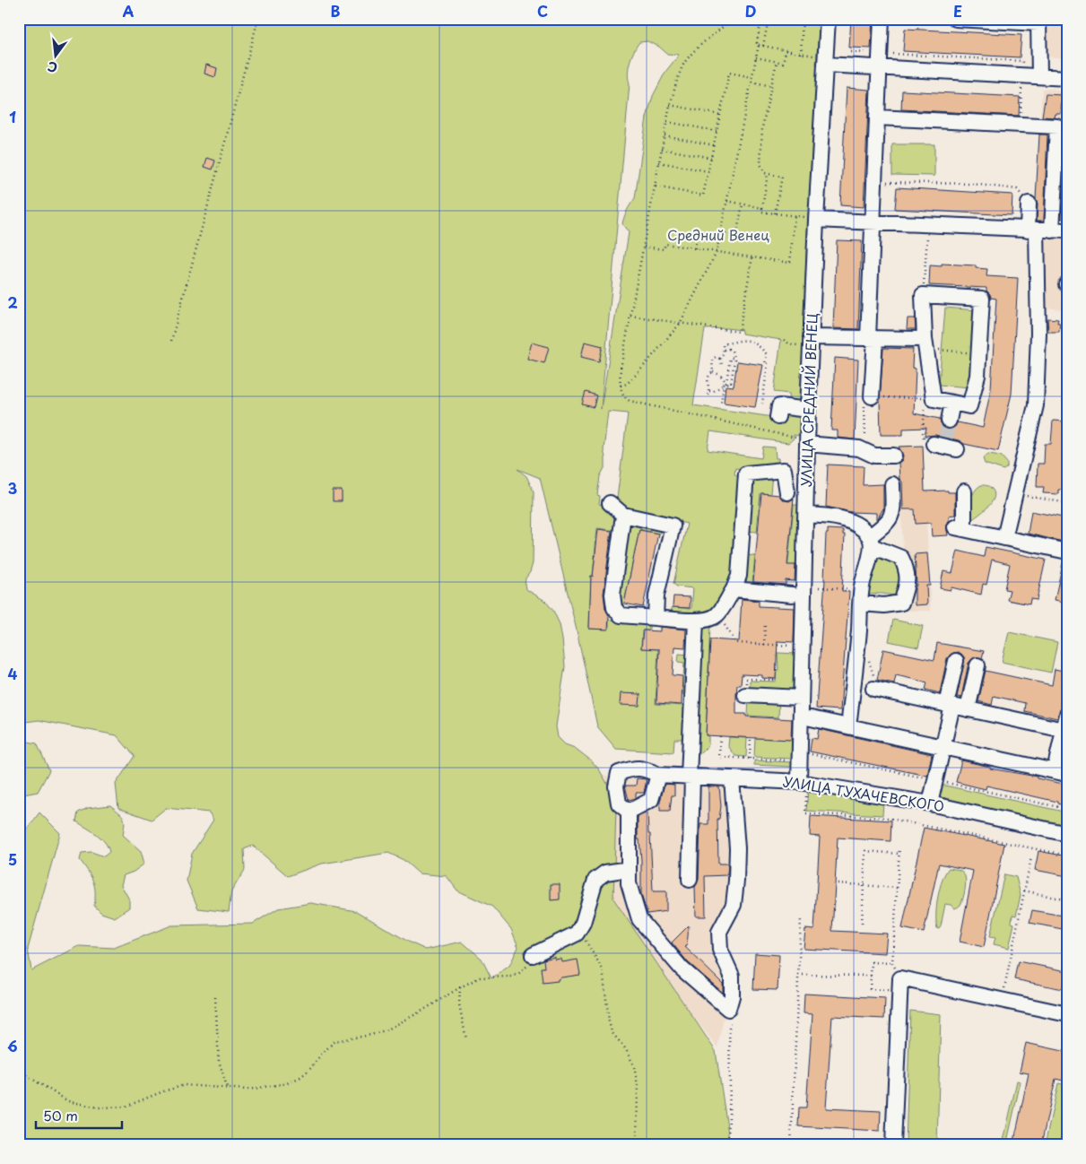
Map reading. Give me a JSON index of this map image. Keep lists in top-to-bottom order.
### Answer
{
  "streets": {
    "street": ["УЛИЦА СРЕДНИЙ ВЕНЕЦ", "УЛИЦА ТУХАЧЕВСКОГО"]
  },
  "crossings": [
    ["УЛИЦА СРЕДНИЙ ВЕНЕЦ", "УЛИЦА ТУХАЧЕВСКОГО"]
  ],
  "parks": ["Средний Венец"],
  "scale_bar": "50 m",
  "north": "bottom",
  "grid": {
    "columns": [
      "A",
      "B",
      "C",
      "D",
      "E"
    ],
    "rows": [
      "1",
      "2",
      "3",
      "4",
      "5",
      "6"
    ]
  }
}
